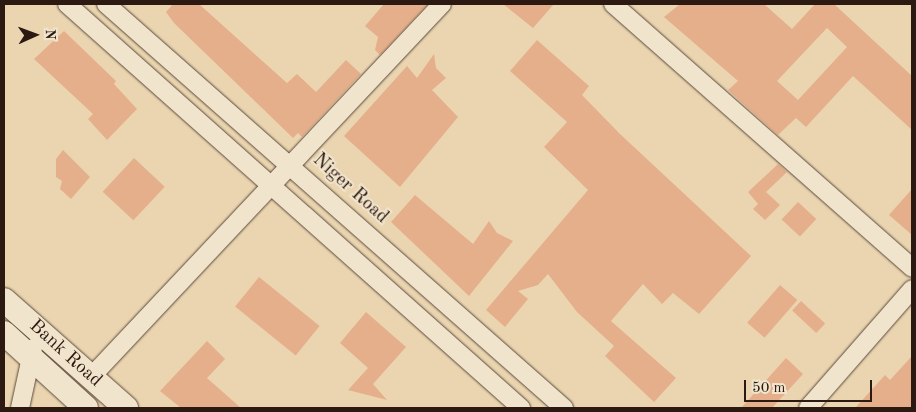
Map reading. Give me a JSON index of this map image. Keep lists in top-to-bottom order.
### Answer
{
  "streets": {
    "street": ["Niger Road", "Bank Road"]
  },
  "scale_bar": "50 m",
  "north": "right"
}
